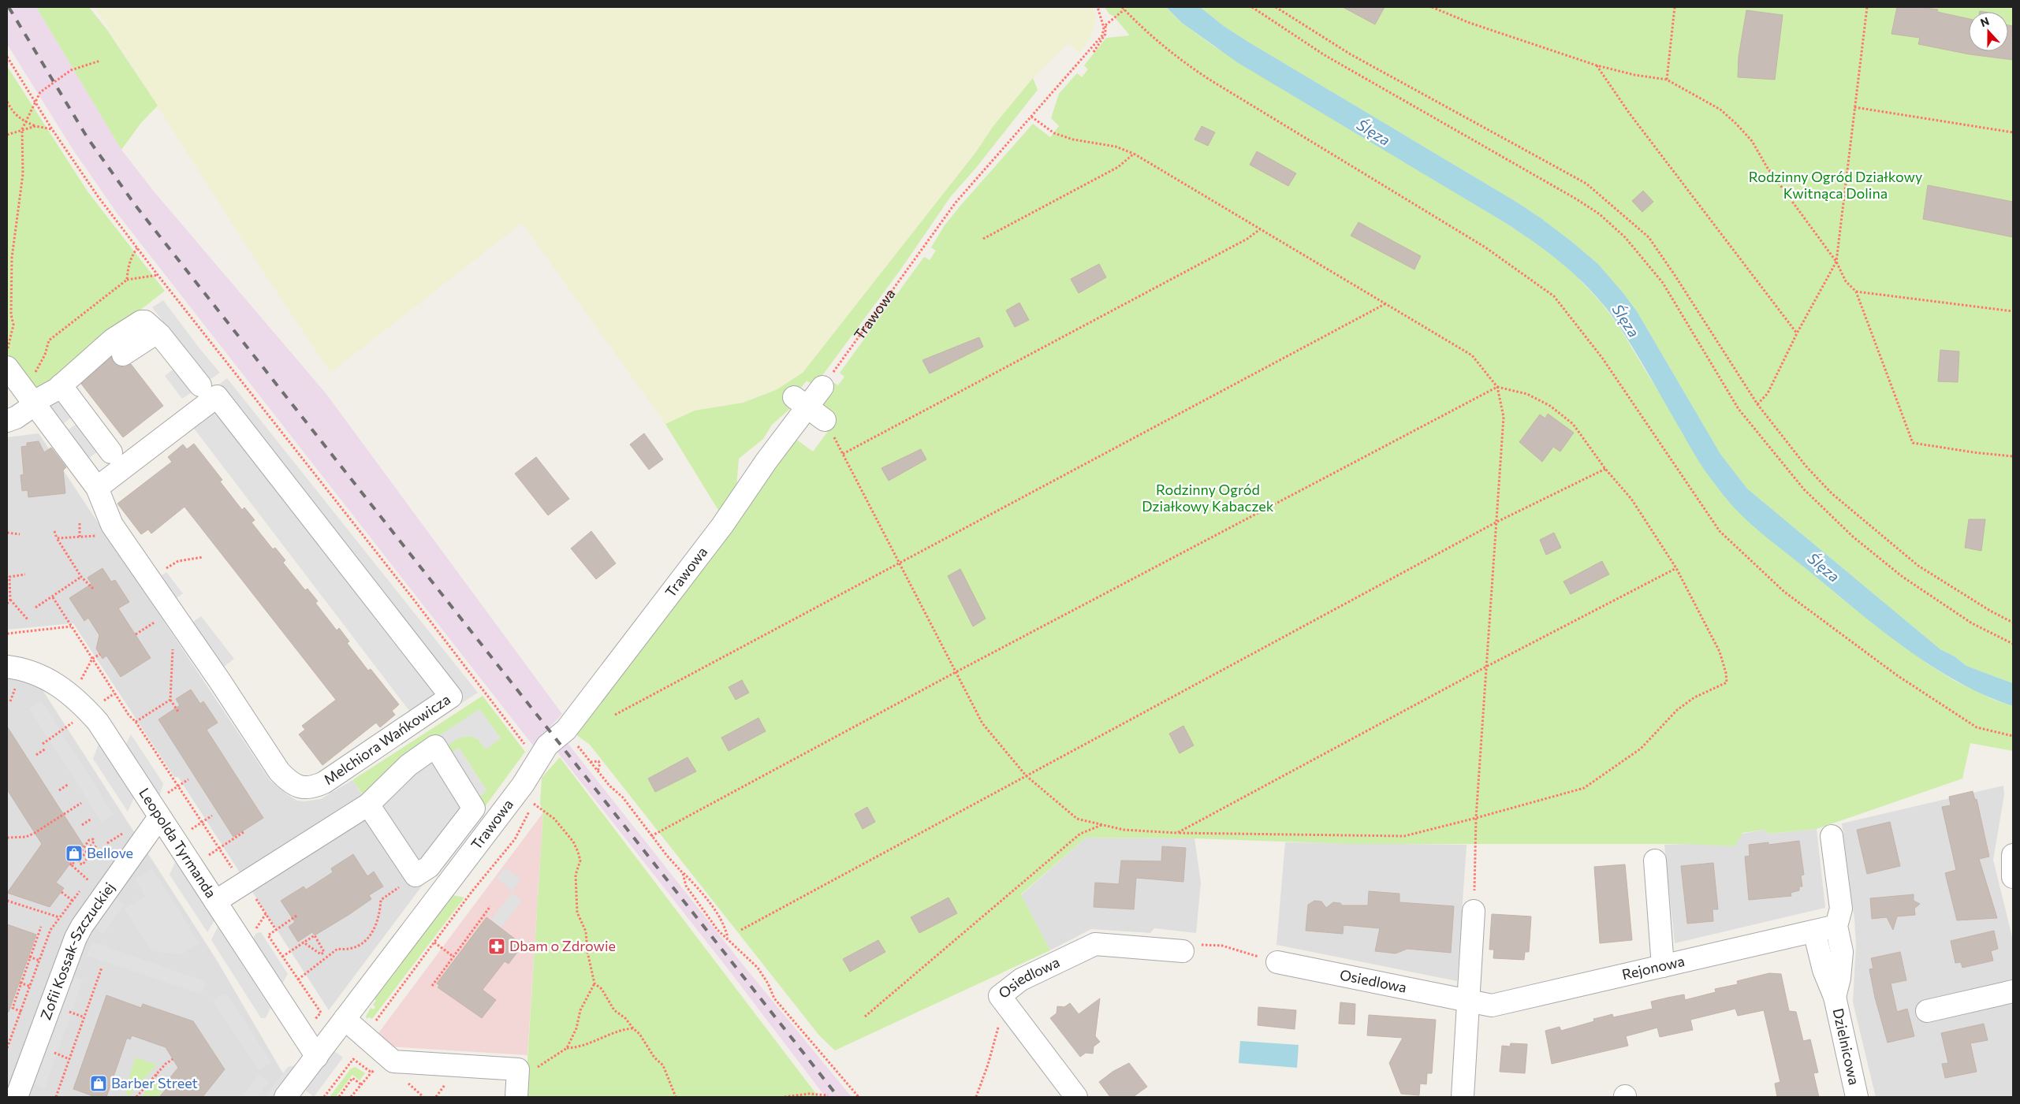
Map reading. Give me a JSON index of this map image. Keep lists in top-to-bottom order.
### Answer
{
  "streets": {
    "street": [
      "Trawowa",
      "Melchiora Wańkowicza",
      "Leopolda Tyrmanda",
      "Zofii Kossak-Szczuckiej",
      "Rejonowa",
      "Osiedlowa",
      "Dzielnicowa"
    ]
  },
  "crossings": [
    ["Trawowa", "Leopolda Tyrmanda"],
    ["Leopolda Tyrmanda", "Zofii Kossak-Szczuckiej"],
    ["Rejonowa", "Osiedlowa"],
    ["Rejonowa", "Dzielnicowa"]
  ],
  "water": ["Ślęza"],
  "parks": ["Rodzinny Ogród Działkowy Kwitnąca Dolina", "Rodzinny Ogród Działkowy Kabaczek"],
  "places": {
    "shop": ["Bellove", "Barber Street"],
    "pharmacy": ["Dbam o Zdrowie"]
  },
  "north": "top"
}
